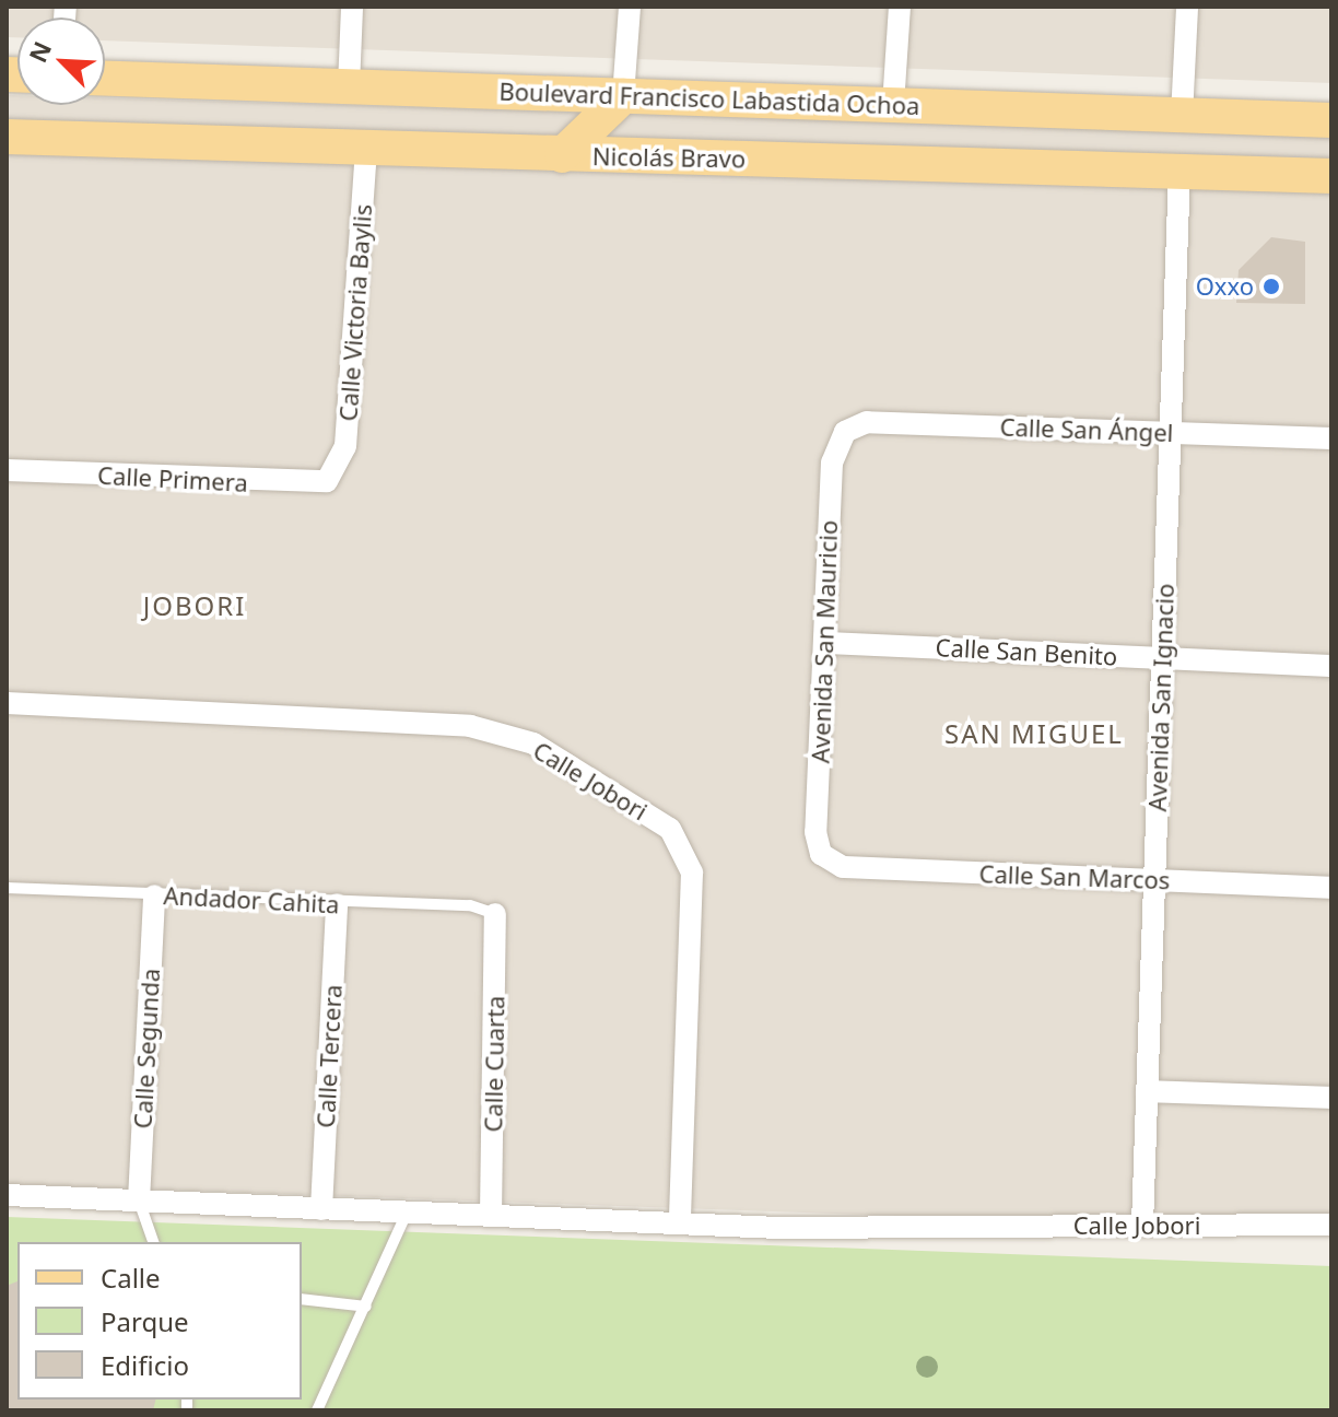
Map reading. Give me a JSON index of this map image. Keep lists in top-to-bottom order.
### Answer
{
  "streets": {
    "main road": ["Boulevard Francisco Labastida Ochoa", "Nicolás Bravo"],
    "street": [
      "Calle Victoria Baylis",
      "Calle San Ángel",
      "Calle Primera",
      "Avenida San Mauricio",
      "Calle San Benito",
      "Avenida San Ignacio",
      "Calle Jobori",
      "Calle San Marcos",
      "Calle Segunda",
      "Calle Tercera",
      "Calle Cuarta"
    ],
    "lane": ["Andador Cahita"]
  },
  "crossings": [
    ["Nicolás Bravo", "Calle Victoria Baylis"],
    ["Nicolás Bravo", "Avenida San Ignacio"],
    ["Calle Victoria Baylis", "Calle Primera"],
    ["Calle San Ángel", "Avenida San Mauricio"],
    ["Calle San Ángel", "Avenida San Ignacio"],
    ["Avenida San Mauricio", "Calle San Benito"],
    ["Avenida San Mauricio", "Calle San Marcos"],
    ["Calle San Benito", "Avenida San Ignacio"],
    ["Avenida San Ignacio", "Calle Jobori"],
    ["Avenida San Ignacio", "Calle San Marcos"],
    ["Calle Jobori", "Calle Segunda"],
    ["Calle Jobori", "Calle Tercera"],
    ["Calle Jobori", "Calle Cuarta"],
    ["Andador Cahita", "Calle Segunda"],
    ["Andador Cahita", "Calle Tercera"],
    ["Andador Cahita", "Calle Cuarta"]
  ],
  "districts": ["JOBORI", "SAN MIGUEL"],
  "places": ["Oxxo"],
  "legend": ["Calle", "Parque", "Edificio"],
  "north": "top left"
}
